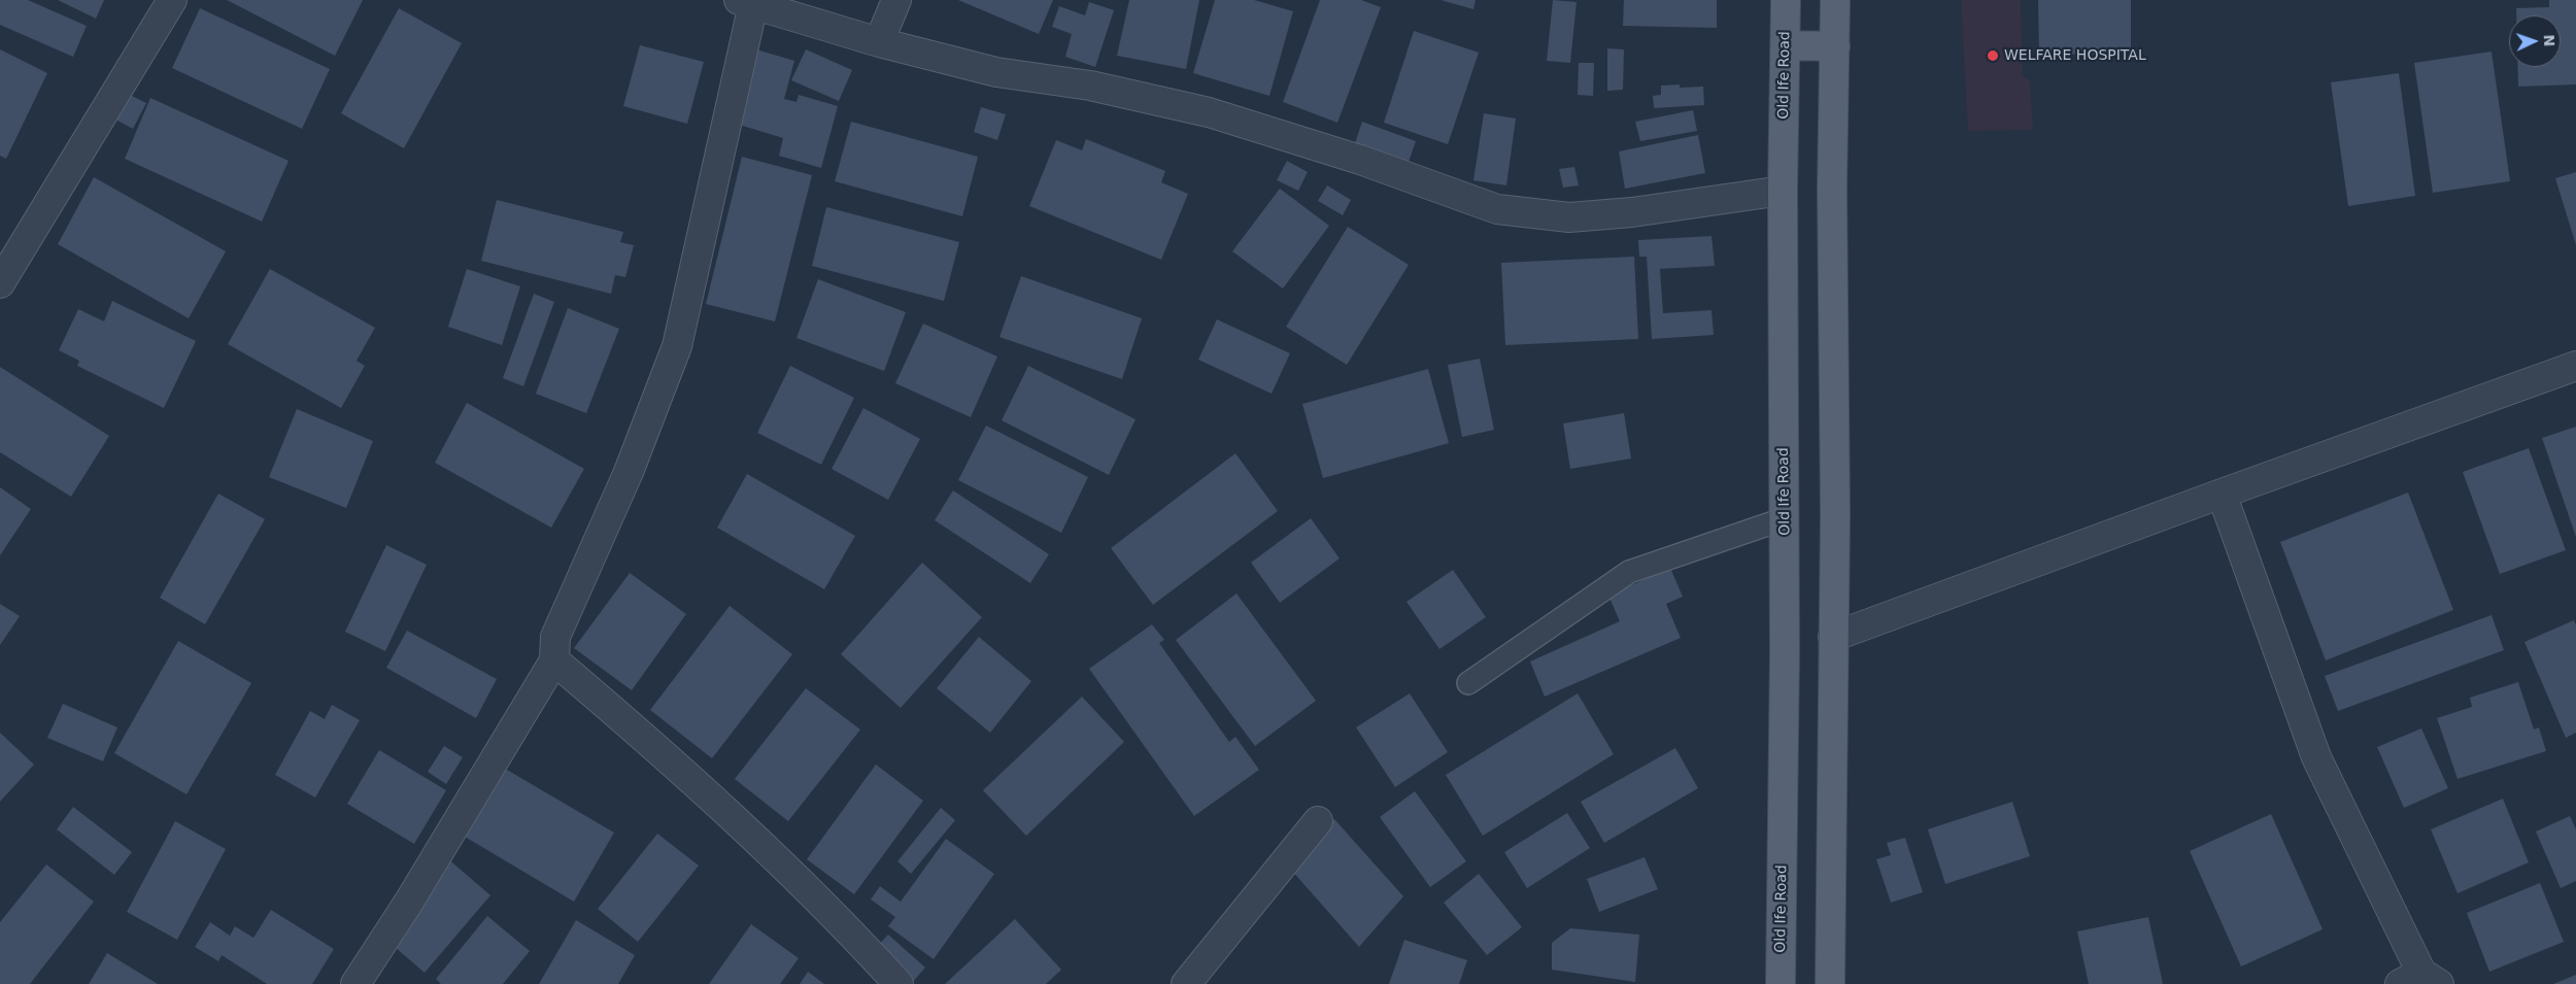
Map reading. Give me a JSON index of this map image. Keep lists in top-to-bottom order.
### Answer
{
  "streets": {
    "main road": ["Old Ife Road"]
  },
  "places": ["WELFARE HOSPITAL"],
  "north": "right"
}
